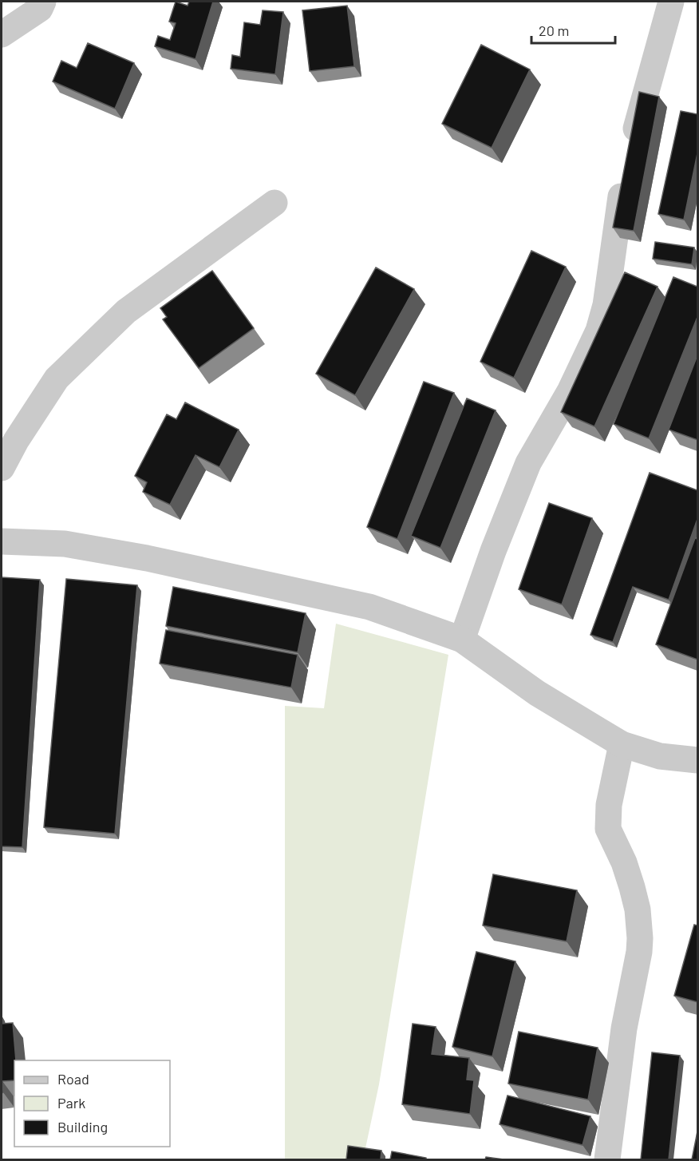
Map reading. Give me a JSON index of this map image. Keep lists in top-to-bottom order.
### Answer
{
  "legend": ["Road", "Park", "Building"],
  "scale_bar": "20 m"
}
